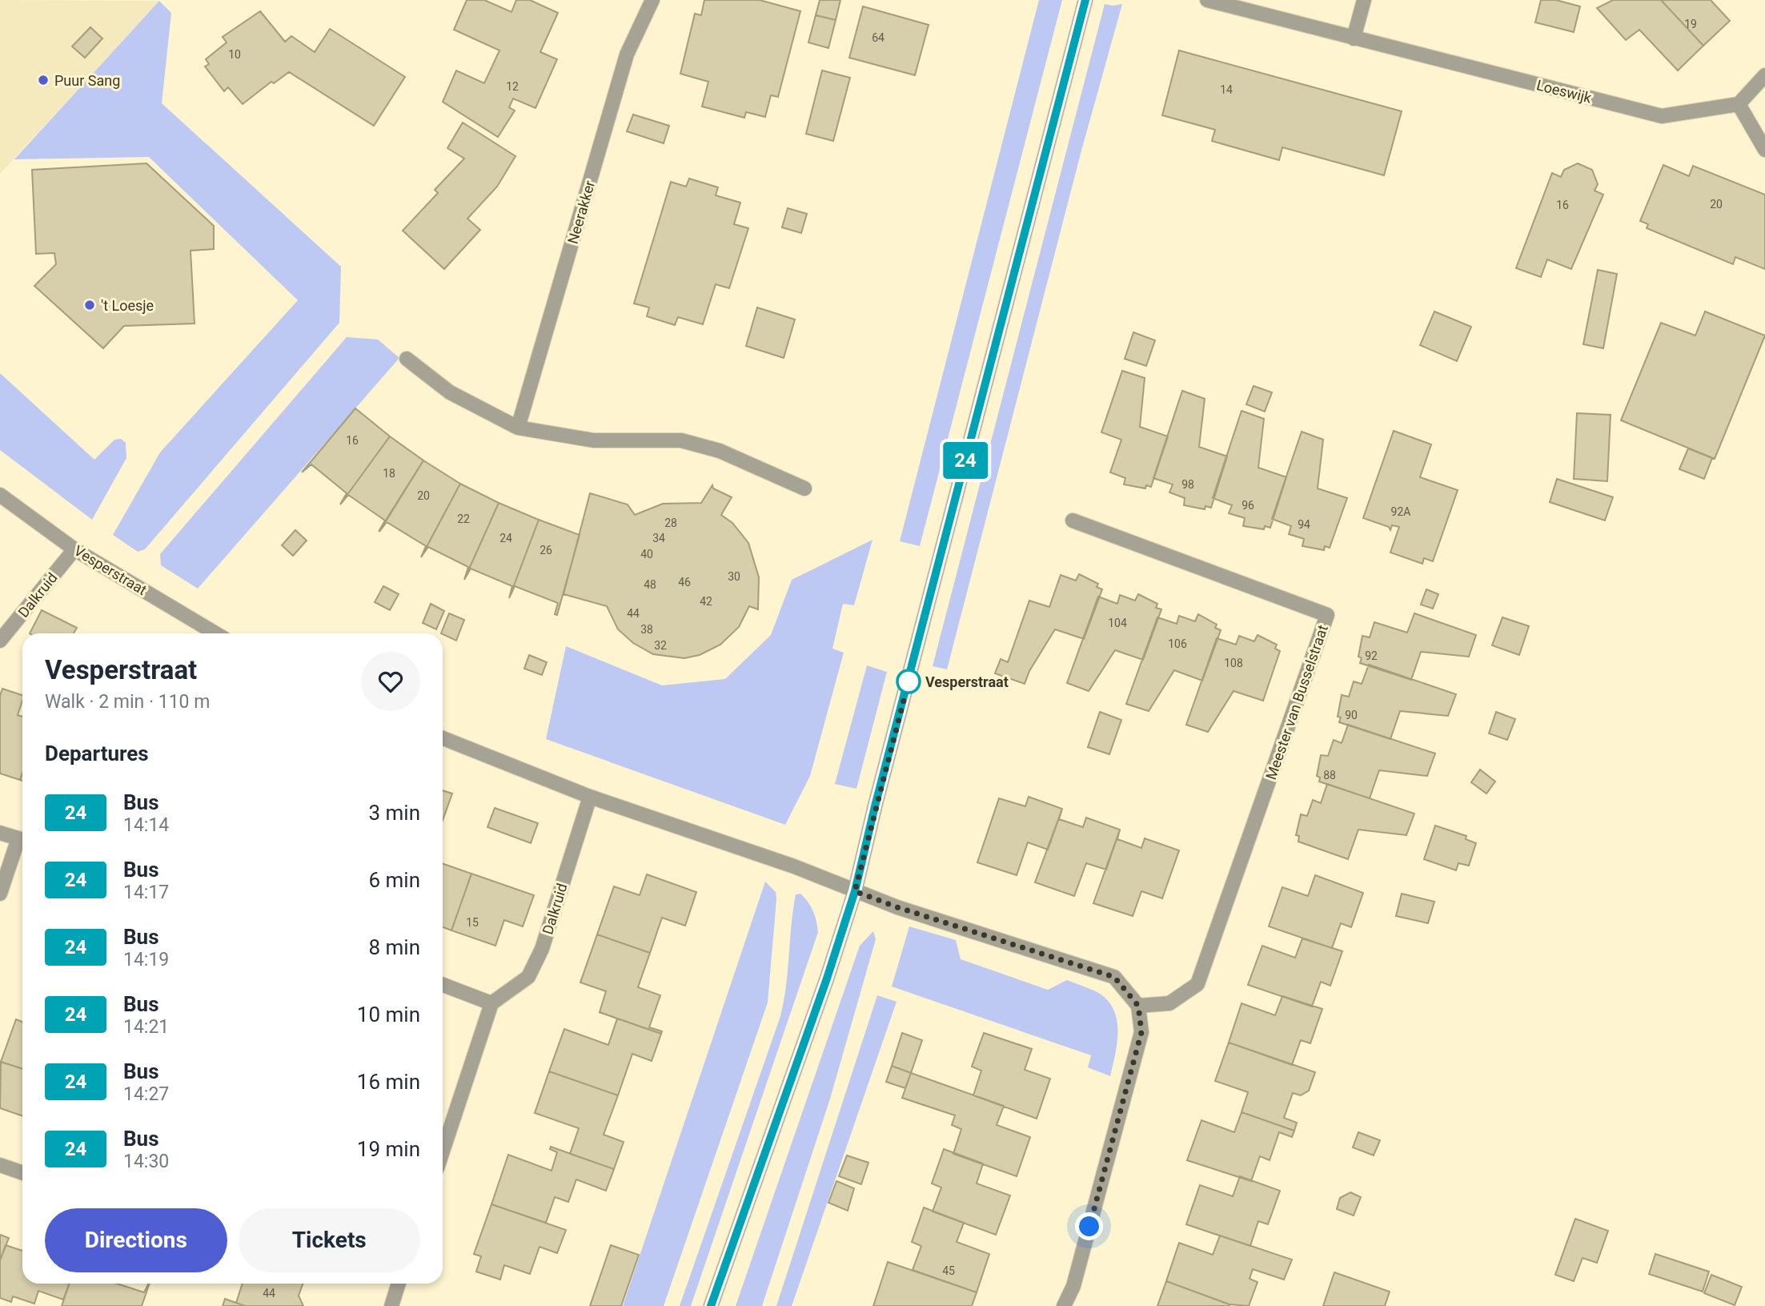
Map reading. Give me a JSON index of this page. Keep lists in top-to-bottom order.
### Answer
{
  "streets": {
    "street": [
      "Loeswijk",
      "Neerakker",
      "Vesperstraat",
      "Dalkruid",
      "Meester van Busselstraat"
    ]
  },
  "crossings": [
    ["Vesperstraat", "Dalkruid"]
  ],
  "places": ["Puur Sang", "'t Loesje", "Vesperstraat"],
  "lines": ["bus line 24"],
  "house_numbers": [
    "19",
    "64",
    "10",
    "12",
    "14",
    "20",
    "16",
    "16",
    "18",
    "98",
    "20",
    "96",
    "92A",
    "22",
    "28",
    "94",
    "24",
    "34",
    "26",
    "40",
    "30",
    "46",
    "48",
    "42",
    "44",
    "104",
    "38",
    "106",
    "32",
    "92",
    "108",
    "90",
    "88",
    "15",
    "45",
    "44"
  ],
  "page": {
    "on_map": "24",
    "heading": [
      ["Vesperstraat", "Walk · 2 min · 110 m"],
      "Departures"
    ],
    "list": [
      {
        "mark": "24",
        "name": "Bus",
        "note": "14:14",
        "value": "3 min"
      },
      {
        "mark": "24",
        "name": "Bus",
        "note": "14:17",
        "value": "6 min"
      },
      {
        "mark": "24",
        "name": "Bus",
        "note": "14:19",
        "value": "8 min"
      },
      {
        "mark": "24",
        "name": "Bus",
        "note": "14:21",
        "value": "10 min"
      },
      {
        "mark": "24",
        "name": "Bus",
        "note": "14:27",
        "value": "16 min"
      },
      {
        "mark": "24",
        "name": "Bus",
        "note": "14:30",
        "value": "19 min"
      }
    ],
    "buttons": ["Directions", "Tickets"]
  }
}
